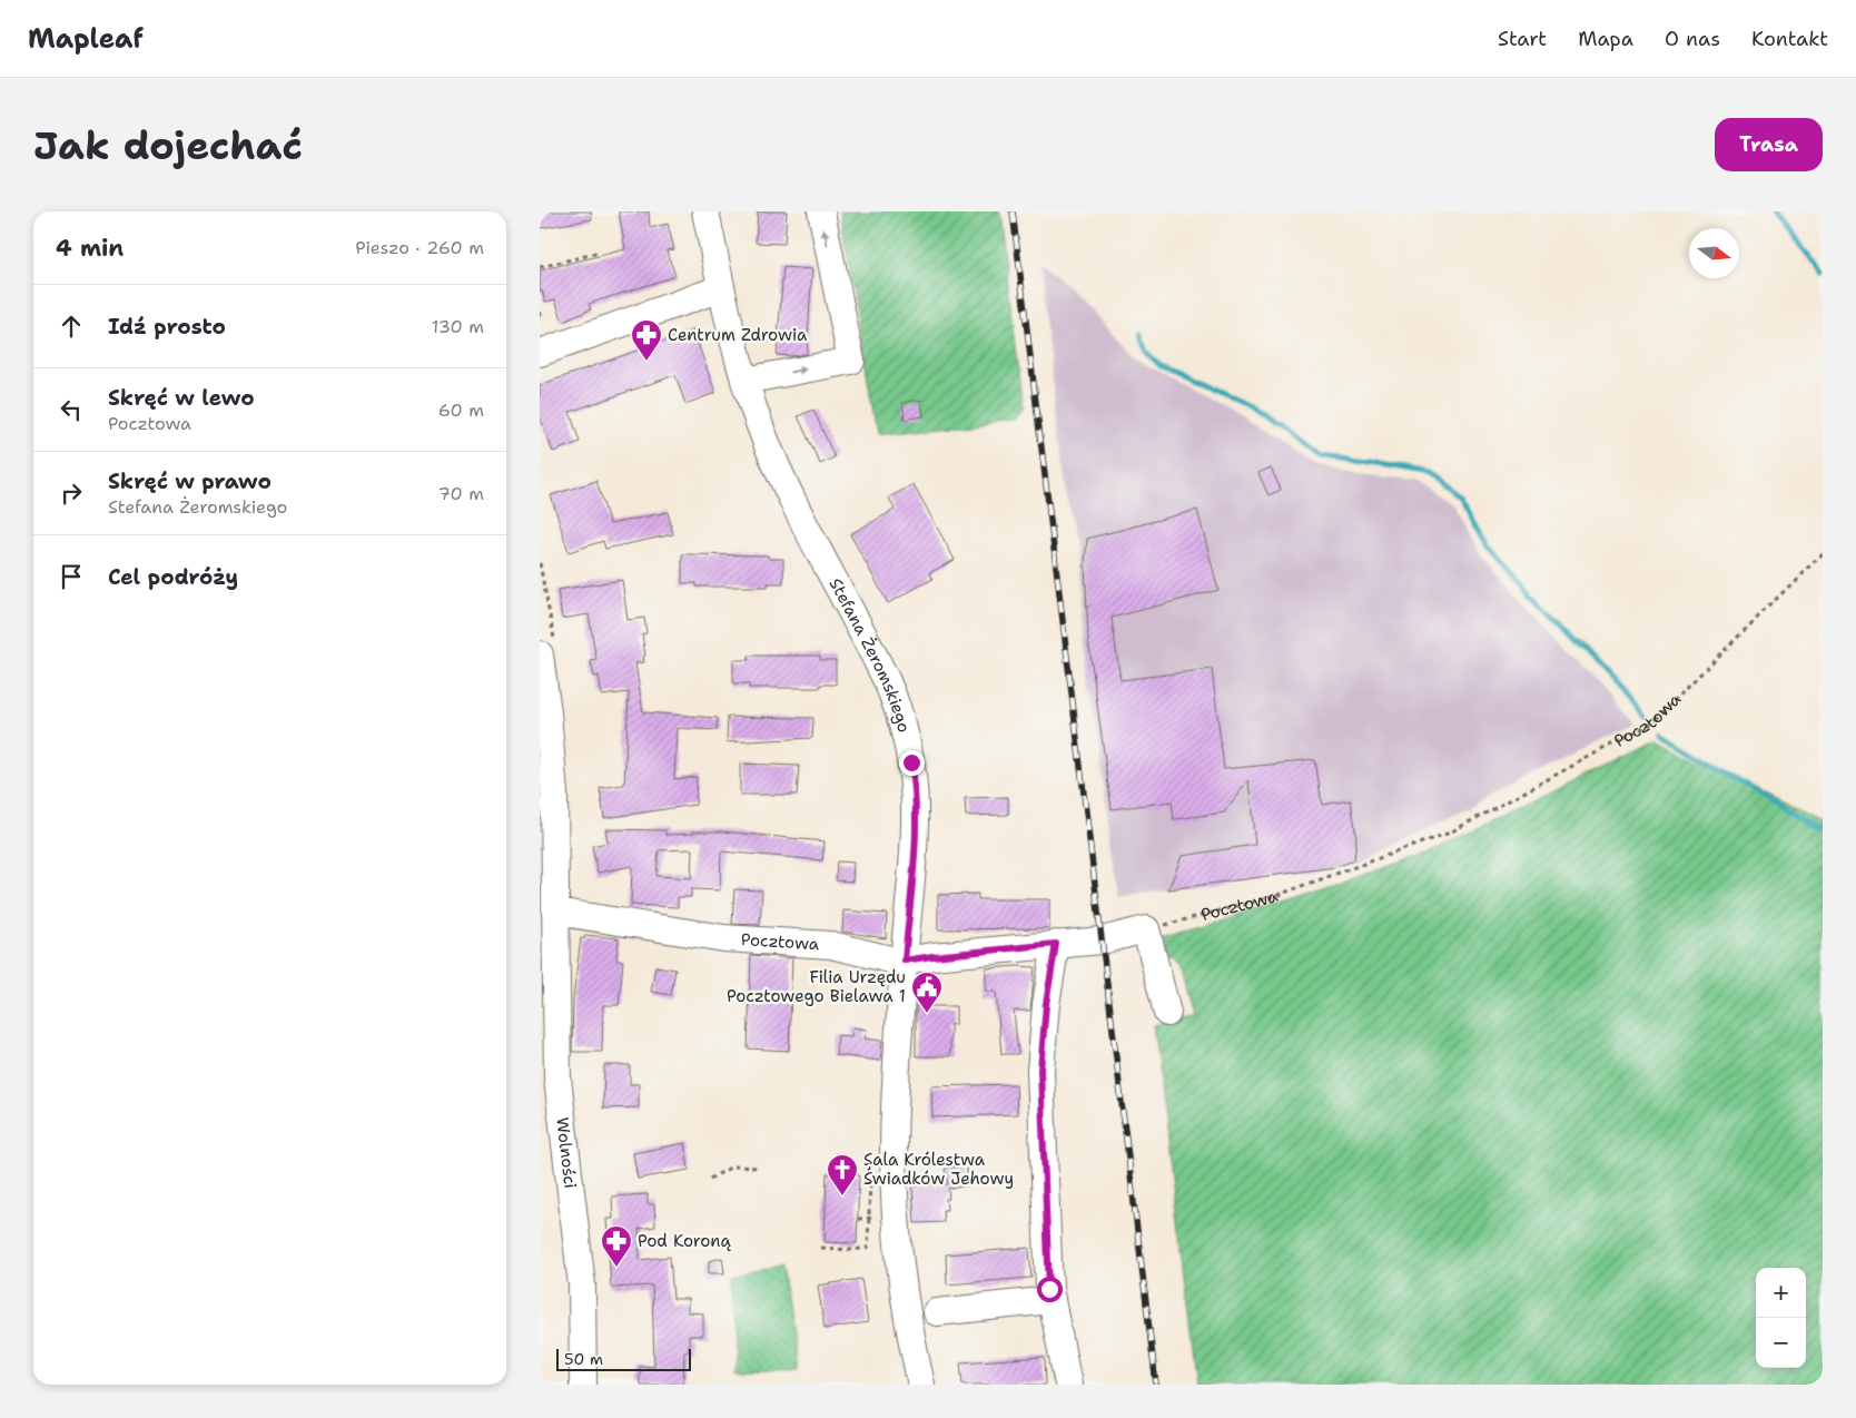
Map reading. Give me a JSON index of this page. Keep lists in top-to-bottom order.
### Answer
{
  "streets": {
    "street": ["Stefana Żeromskiego", "Pocztowa", "Wolności"]
  },
  "crossings": [
    ["Stefana Żeromskiego", "Pocztowa"],
    ["Pocztowa", "Wolności"]
  ],
  "places": {
    "pharmacy": ["Centrum Zdrowia", "Pod Koroną"],
    "public building": ["Filia Urzędu Pocztowego Bielawa 1"],
    "church": ["Sala Królestwa Świadków Jehowy"]
  },
  "scale_bar": "50 m",
  "north": "right",
  "page": {
    "header": "Mapleaf",
    "nav": [
      "Start",
      "Mapa",
      "O nas",
      "Kontakt"
    ],
    "buttons": "Trasa",
    "title": "Jak dojechać",
    "heading": ["4 min", "Pieszo · 260 m"],
    "list": [
      ["Idź prosto", "130 m"],
      ["Skręć w lewo", "Pocztowa", "60 m"],
      ["Skręć w prawo", "Stefana Żeromskiego", "70 m"],
      "Cel podróży"
    ],
    "map_buttons": ["+", "−"],
    "scale": "50 m"
  }
}
